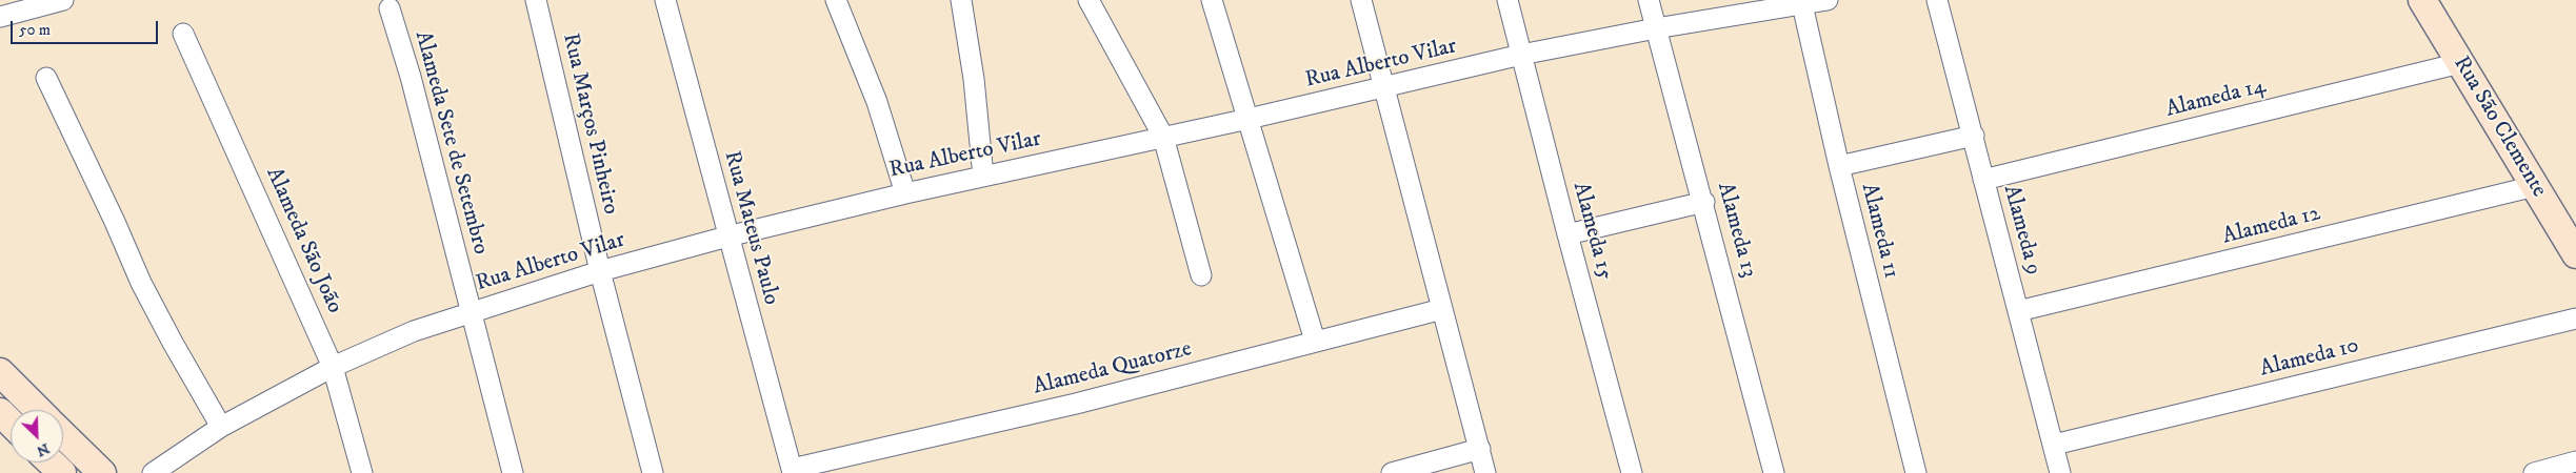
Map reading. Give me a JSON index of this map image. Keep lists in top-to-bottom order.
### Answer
{
  "streets": {
    "main road": ["Rua São Clemente"],
    "street": [
      "Rua Alberto Vilar",
      "Alameda 14",
      "Rua Marços Pinheiro",
      "Alameda Sete de Setembro",
      "Alameda 12",
      "Rua Mateus Paulo",
      "Alameda 13",
      "Alameda 9",
      "Alameda 15",
      "Alameda 11",
      "Alameda São João",
      "Alameda 10",
      "Alameda Quatorze"
    ]
  },
  "crossings": [
    ["Rua Alberto Vilar", "Rua Marços Pinheiro"],
    ["Rua Alberto Vilar", "Alameda Sete de Setembro"],
    ["Rua Alberto Vilar", "Rua Mateus Paulo"],
    ["Rua Alberto Vilar", "Alameda 13"],
    ["Rua Alberto Vilar", "Alameda 15"],
    ["Rua Alberto Vilar", "Alameda 11"],
    ["Rua Alberto Vilar", "Alameda São João"],
    ["Alameda 14", "Rua São Clemente"],
    ["Alameda 14", "Alameda 9"],
    ["Rua São Clemente", "Alameda 12"],
    ["Alameda 12", "Alameda 9"],
    ["Rua Mateus Paulo", "Alameda Quatorze"],
    ["Alameda 9", "Alameda 10"]
  ],
  "scale_bar": "50 m",
  "north": "bottom right"
}
